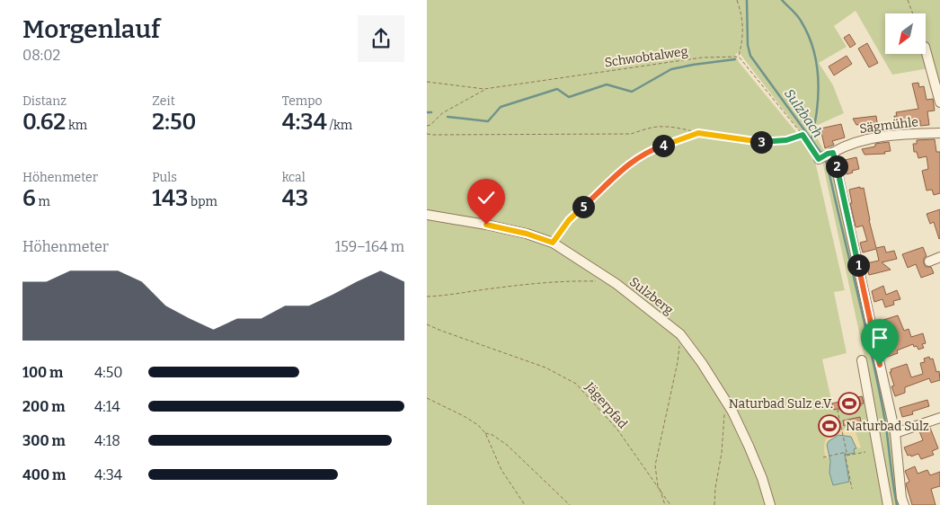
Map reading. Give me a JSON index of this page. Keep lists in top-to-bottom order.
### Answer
{
  "streets": {
    "street": ["Sägmühle", "Sulzberg"],
    "path": ["Schwobtalweg", "Jägerpfad"]
  },
  "water": ["Sulzbach"],
  "places": {
    "sports": ["Naturbad Sulz e.V.", "Naturbad Sulz"]
  },
  "north": "bottom left",
  "page": {
    "heading": ["Morgenlauf", "08:02"],
    "stats": [
      ["Distanz", "0.62 km"],
      ["Zeit", "2:50"],
      ["Tempo", "4:34 /km"],
      ["Höhenmeter", "6 m"],
      ["Puls", "143 bpm"],
      ["kcal", "43"]
    ],
    "pins": [
      "3",
      "4",
      "2",
      "5",
      "1"
    ],
    "chart": ["Höhenmeter", "159–164 m"],
    "list": [
      {
        "name": "100 m",
        "note": "4:50"
      },
      {
        "name": "200 m",
        "note": "4:14"
      },
      {
        "name": "300 m",
        "note": "4:18"
      },
      {
        "name": "400 m",
        "note": "4:34"
      }
    ]
  }
}
